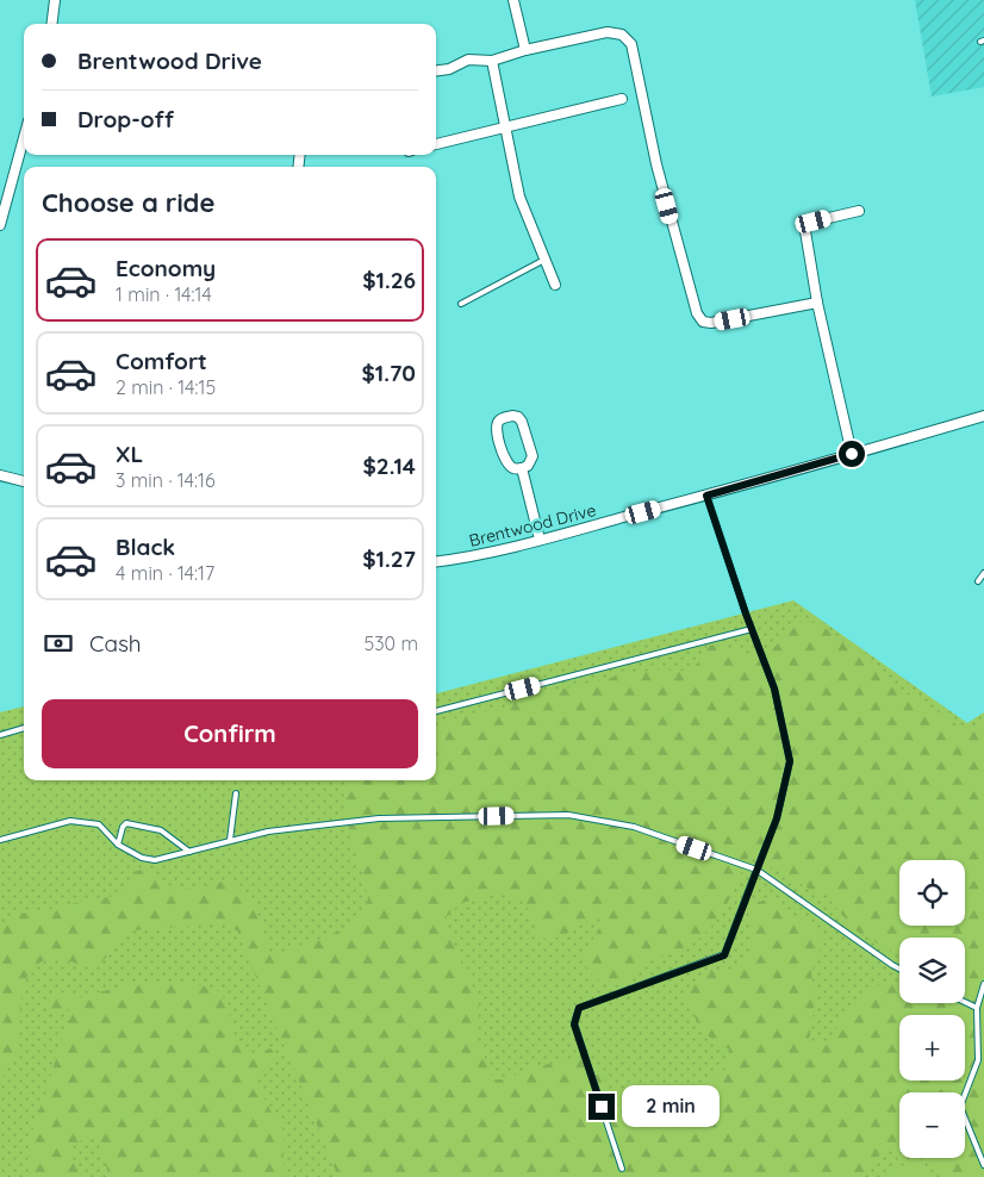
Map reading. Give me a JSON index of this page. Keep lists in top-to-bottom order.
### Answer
{
  "streets": {
    "street": ["Brentwood Drive"]
  },
  "page": {
    "banner": ["Brentwood Drive", "Drop-off"],
    "heading": "Choose a ride",
    "list": [
      {
        "name": "Economy",
        "note": "1 min · 14:14",
        "value": "$1.26"
      },
      {
        "name": "Comfort",
        "note": "2 min · 14:15",
        "value": "$1.70"
      },
      {
        "name": "XL",
        "note": "3 min · 14:16",
        "value": "$2.14"
      },
      {
        "name": "Black",
        "note": "4 min · 14:17",
        "value": "$1.27"
      }
    ],
    "pay": ["Cash", "530 m"],
    "buttons": "Confirm",
    "map_buttons": ["+", "−"],
    "bubble": "2 min"
  }
}
